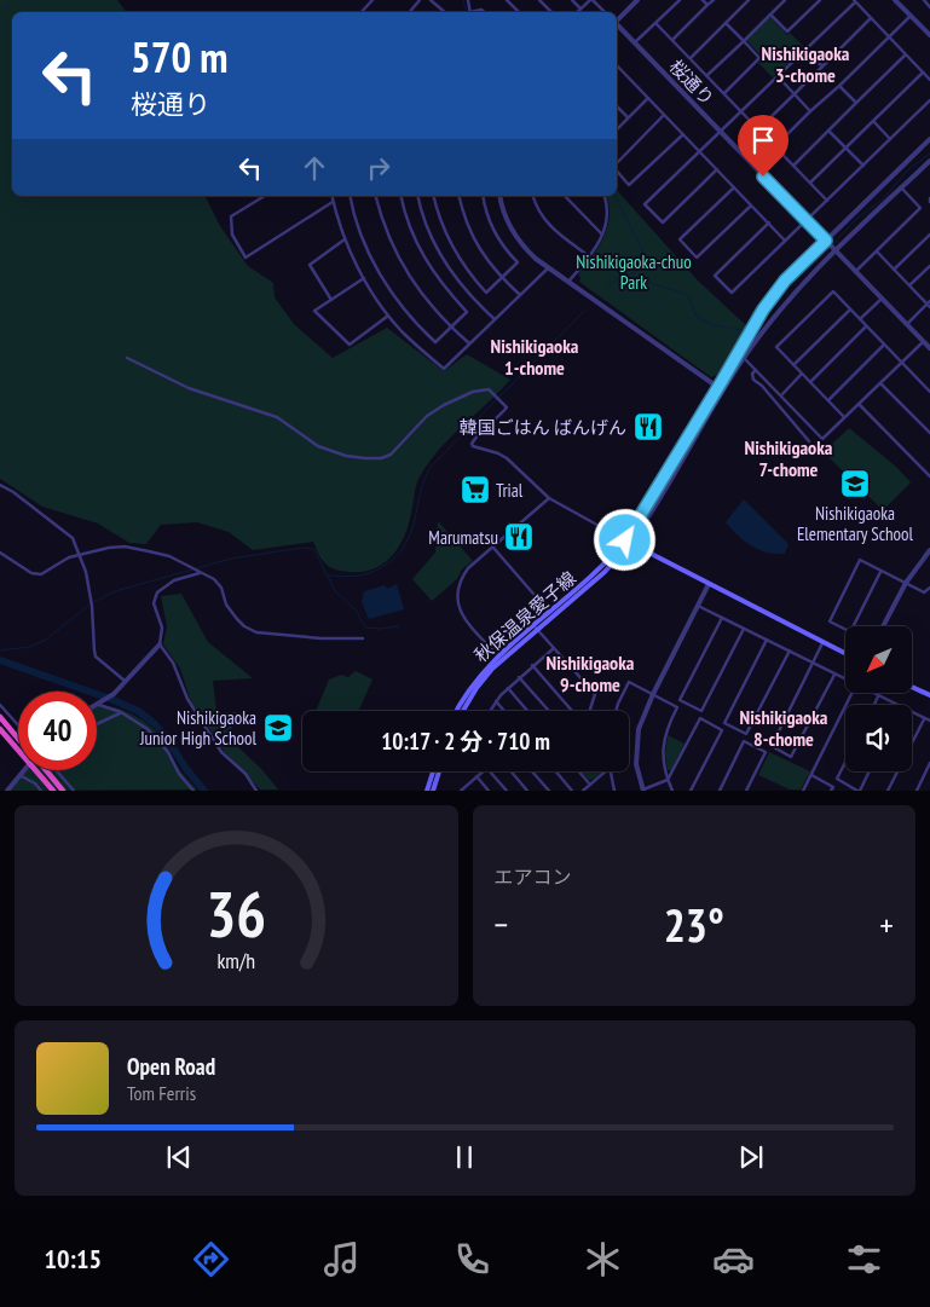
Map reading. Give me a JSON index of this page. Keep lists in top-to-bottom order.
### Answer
{
  "streets": {
    "main road": ["秋保温泉愛子線"],
    "street": ["桜通り"]
  },
  "districts": [
    "Nishikigaoka 3-chome",
    "Nishikigaoka 1-chome",
    "Nishikigaoka 7-chome",
    "Nishikigaoka 9-chome",
    "Nishikigaoka 8-chome"
  ],
  "parks": ["Nishikigaoka-chuo Park"],
  "places": {
    "restaurant": ["韓国ごはん ばんげん", "Marumatsu"],
    "school or university": ["Nishikigaoka Elementary School", "Nishikigaoka Junior High School"],
    "supermarket": ["Trial"]
  },
  "north": "bottom left",
  "page": {
    "turn": ["570 m", "桜通り"],
    "limit": "40",
    "trip": "10:17 · 2 分 · 710 m",
    "tile": "エアコン",
    "heat": ["−", "23°", "+"],
    "song": ["Open Road", "Tom Ferris"],
    "tabs": "10:15",
    "gauge": ["36", "km/h"]
  }
}
